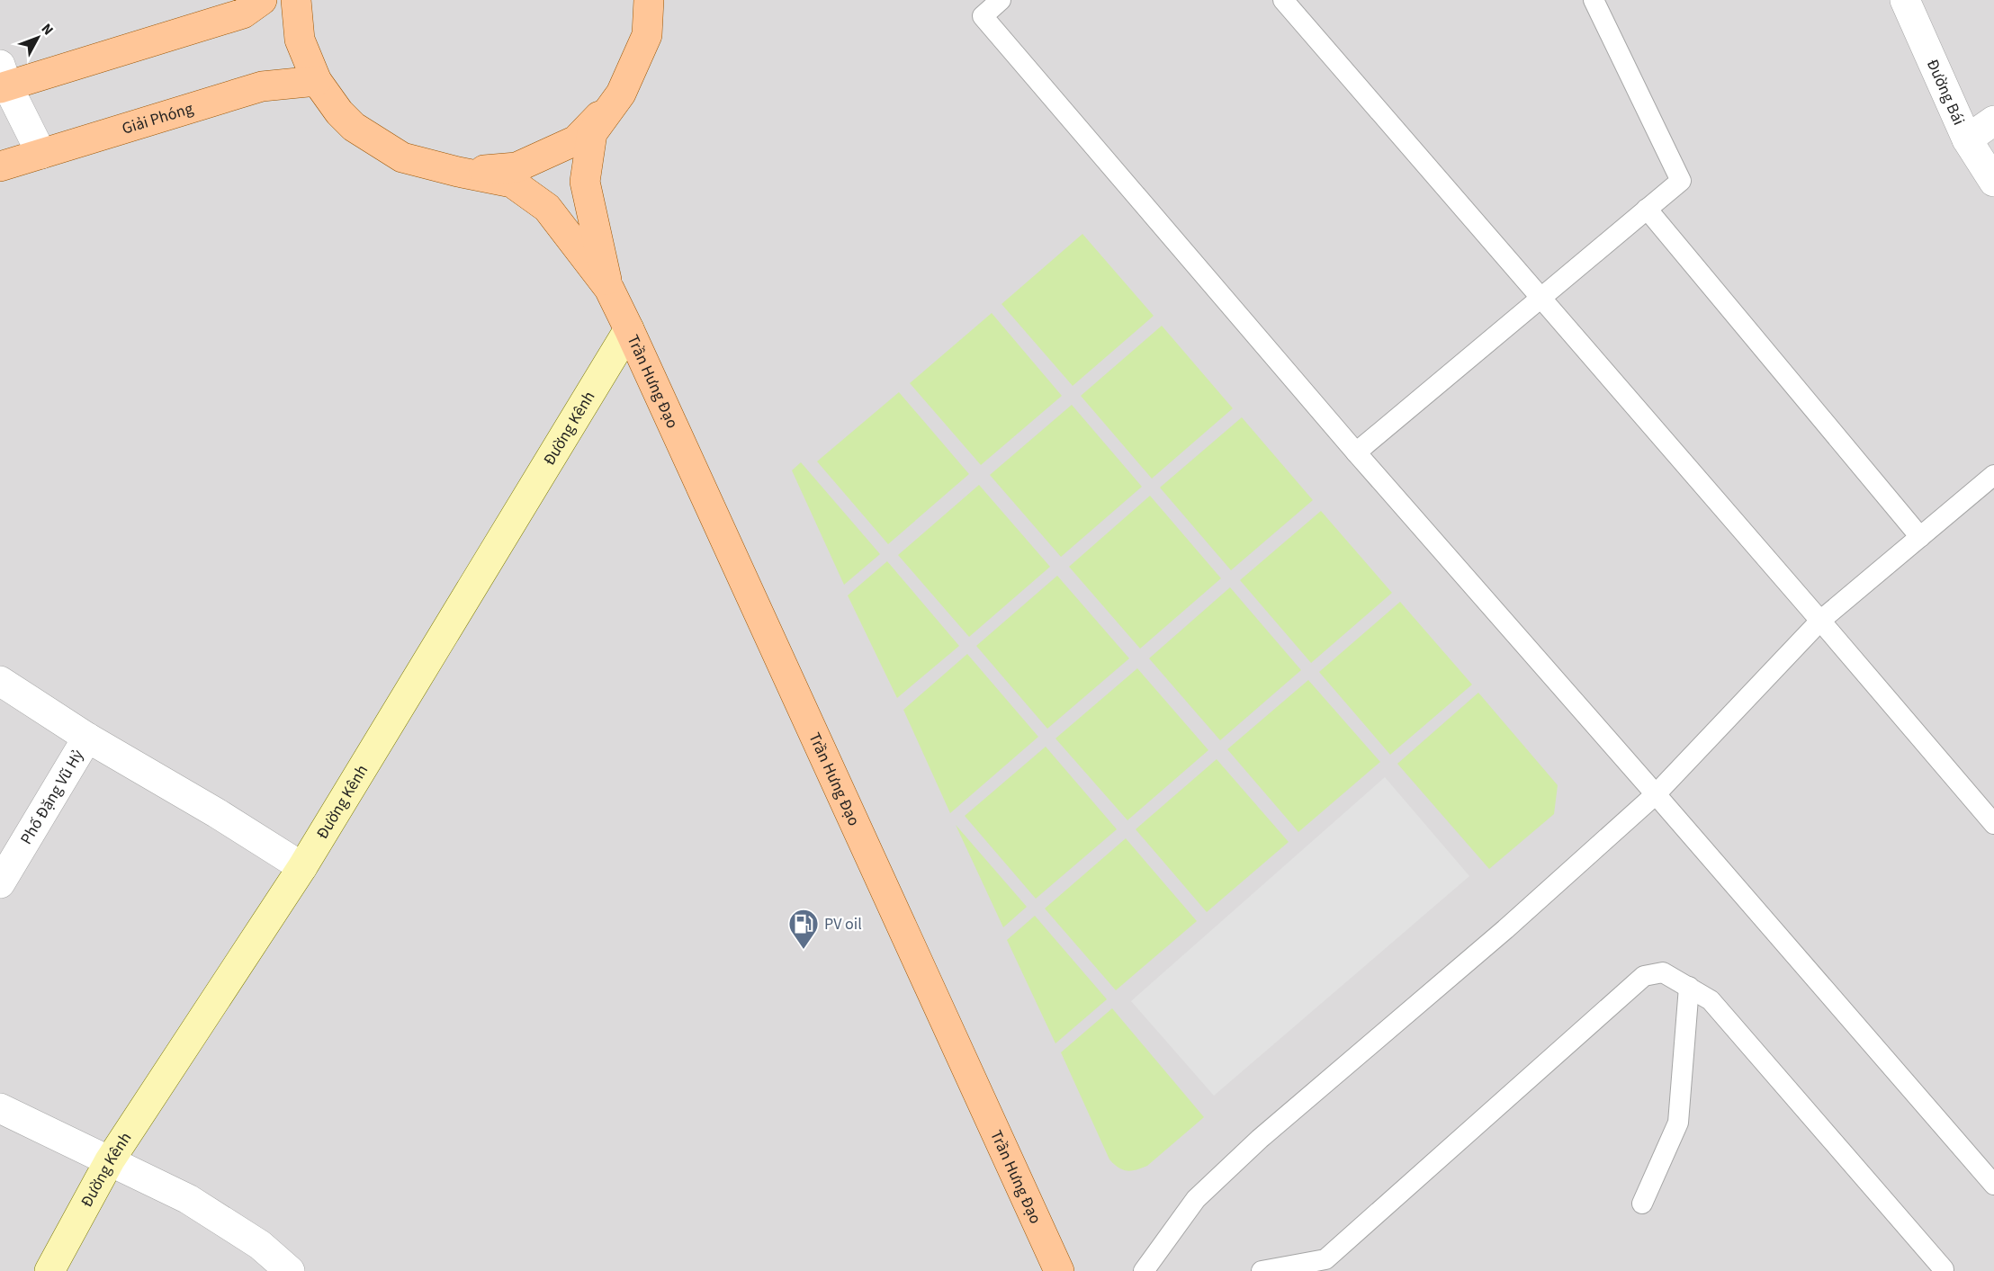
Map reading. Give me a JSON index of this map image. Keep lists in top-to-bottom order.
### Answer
{
  "streets": {
    "main road": ["Giải Phóng", "Trần Hưng Đạo"],
    "street": ["Đường Bái", "Đường Kênh", "Phố Đặng Vũ Hỷ"]
  },
  "crossings": [
    ["Trần Hưng Đạo", "Đường Kênh"]
  ],
  "places": {
    "fuel station": ["PV oil"]
  },
  "north": "top right"
}
